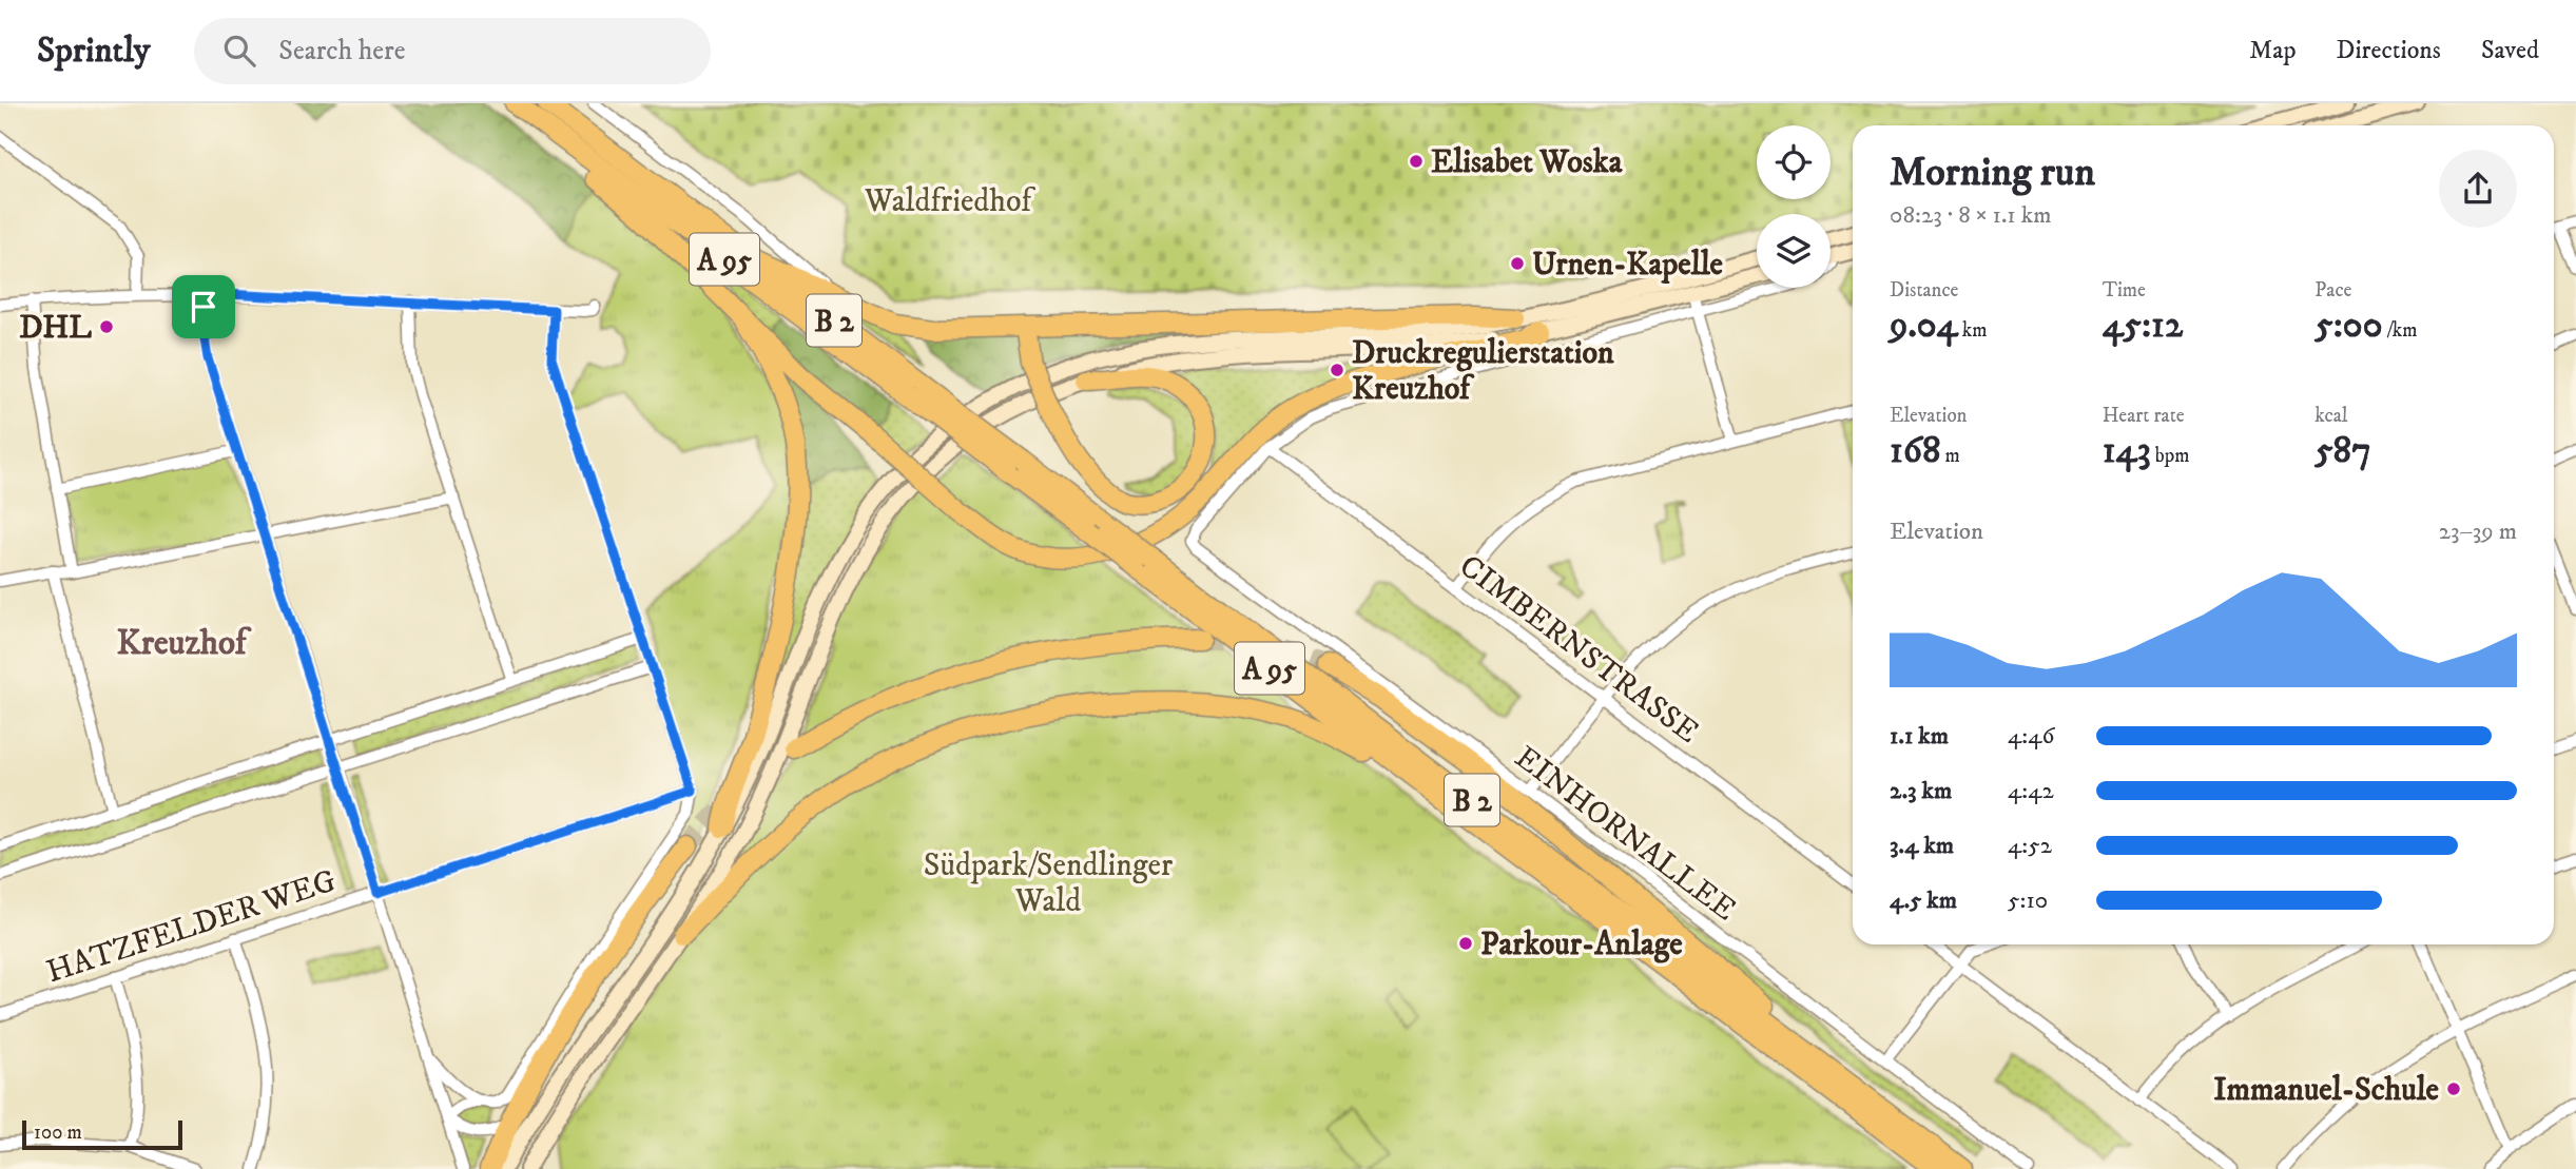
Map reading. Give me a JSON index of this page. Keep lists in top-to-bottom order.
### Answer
{
  "streets": {
    "highway": ["A 95", "B 2"],
    "street": ["CIMBERNSTRASSE", "EINHORNALLEE", "HATZFELDER WEG"]
  },
  "crossings": [
    ["A 95", "B 2"],
    ["CIMBERNSTRASSE", "EINHORNALLEE"]
  ],
  "districts": ["Kreuzhof"],
  "parks": ["Waldfriedhof", "Südpark/Sendlinger Wald"],
  "places": [
    "Elisabet Woska",
    "Urnen-Kapelle",
    "DHL",
    "Druckregulierstation Kreuzhof",
    "Parkour-Anlage",
    "Immanuel-Schule"
  ],
  "scale_bar": "100 m",
  "page": {
    "header": "Sprintly",
    "search": "Search here",
    "nav": ["Map", "Directions", "Saved"],
    "heading": ["Morning run", "08:23 · 8 × 1.1 km"],
    "stats": [
      ["Distance", "9.04 km"],
      ["Time", "45:12"],
      ["Pace", "5:00 /km"],
      ["Elevation", "168 m"],
      ["Heart rate", "143 bpm"],
      ["kcal", "587"]
    ],
    "chart": ["Elevation", "23–39 m"],
    "list": [
      {
        "name": "1.1 km",
        "note": "4:46"
      },
      {
        "name": "2.3 km",
        "note": "4:42"
      },
      {
        "name": "3.4 km",
        "note": "4:52"
      },
      {
        "name": "4.5 km",
        "note": "5:10"
      }
    ],
    "scale": "100 m"
  }
}
